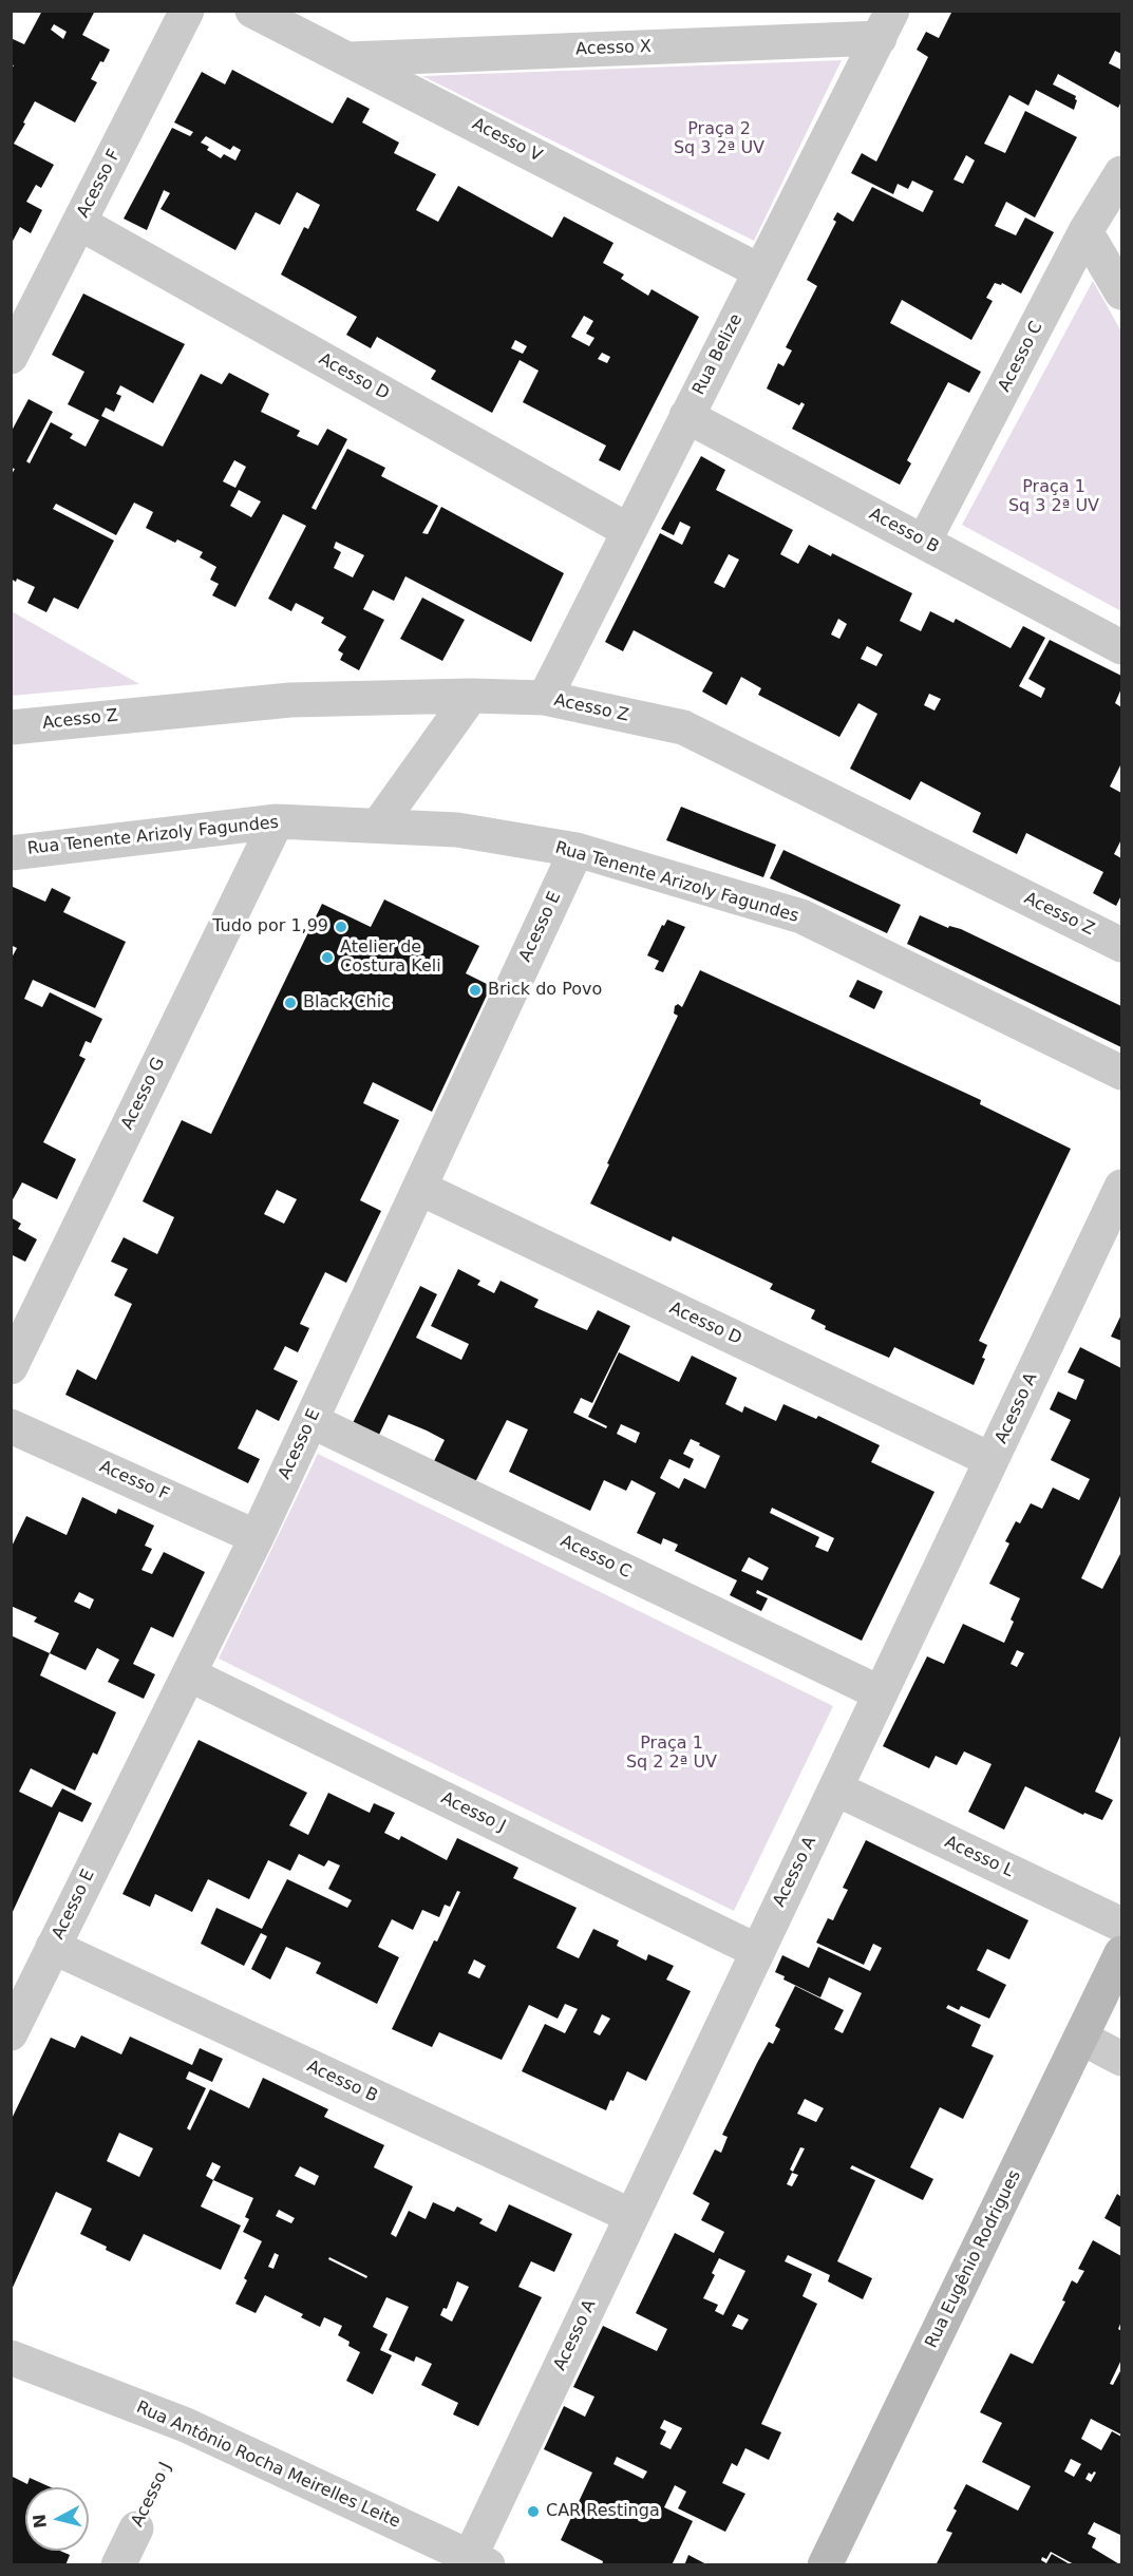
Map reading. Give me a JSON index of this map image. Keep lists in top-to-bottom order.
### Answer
{
  "streets": {
    "street": [
      "Acesso X",
      "Acesso V",
      "Acesso F",
      "Rua Belize",
      "Acesso C",
      "Acesso D",
      "Acesso B",
      "Acesso Z",
      "Rua Tenente Arizoly Fagundes",
      "Acesso E",
      "Acesso G",
      "Acesso A",
      "Acesso J",
      "Acesso L",
      "Rua Eugênio Rodrigues",
      "Rua Antônio Rocha Meirelles Leite"
    ]
  },
  "crossings": [
    ["Acesso X", "Acesso V"],
    ["Acesso X", "Rua Belize"],
    ["Acesso V", "Rua Belize"],
    ["Acesso F", "Acesso D"],
    ["Acesso F", "Acesso E"],
    ["Rua Belize", "Acesso D"],
    ["Rua Belize", "Acesso B"],
    ["Rua Belize", "Acesso Z"],
    ["Acesso C", "Acesso B"],
    ["Acesso C", "Acesso E"],
    ["Acesso C", "Acesso A"],
    ["Acesso D", "Acesso E"],
    ["Acesso D", "Acesso A"],
    ["Acesso B", "Acesso E"],
    ["Acesso B", "Acesso A"],
    ["Rua Tenente Arizoly Fagundes", "Acesso E"],
    ["Rua Tenente Arizoly Fagundes", "Acesso G"],
    ["Acesso E", "Acesso J"],
    ["Acesso A", "Acesso J"],
    ["Acesso A", "Acesso L"],
    ["Acesso A", "Rua Antônio Rocha Meirelles Leite"],
    ["Acesso J", "Rua Antônio Rocha Meirelles Leite"]
  ],
  "parks": ["Praça 2 Sq 3 2ª UV", "Praça 1 Sq 3 2ª UV", "Praça 1 Sq 2 2ª UV"],
  "places": [
    "Tudo por 1,99",
    "Atelier de Costura Keli",
    "Brick do Povo",
    "Black Chic",
    "CAR Restinga"
  ],
  "north": "left"
}
